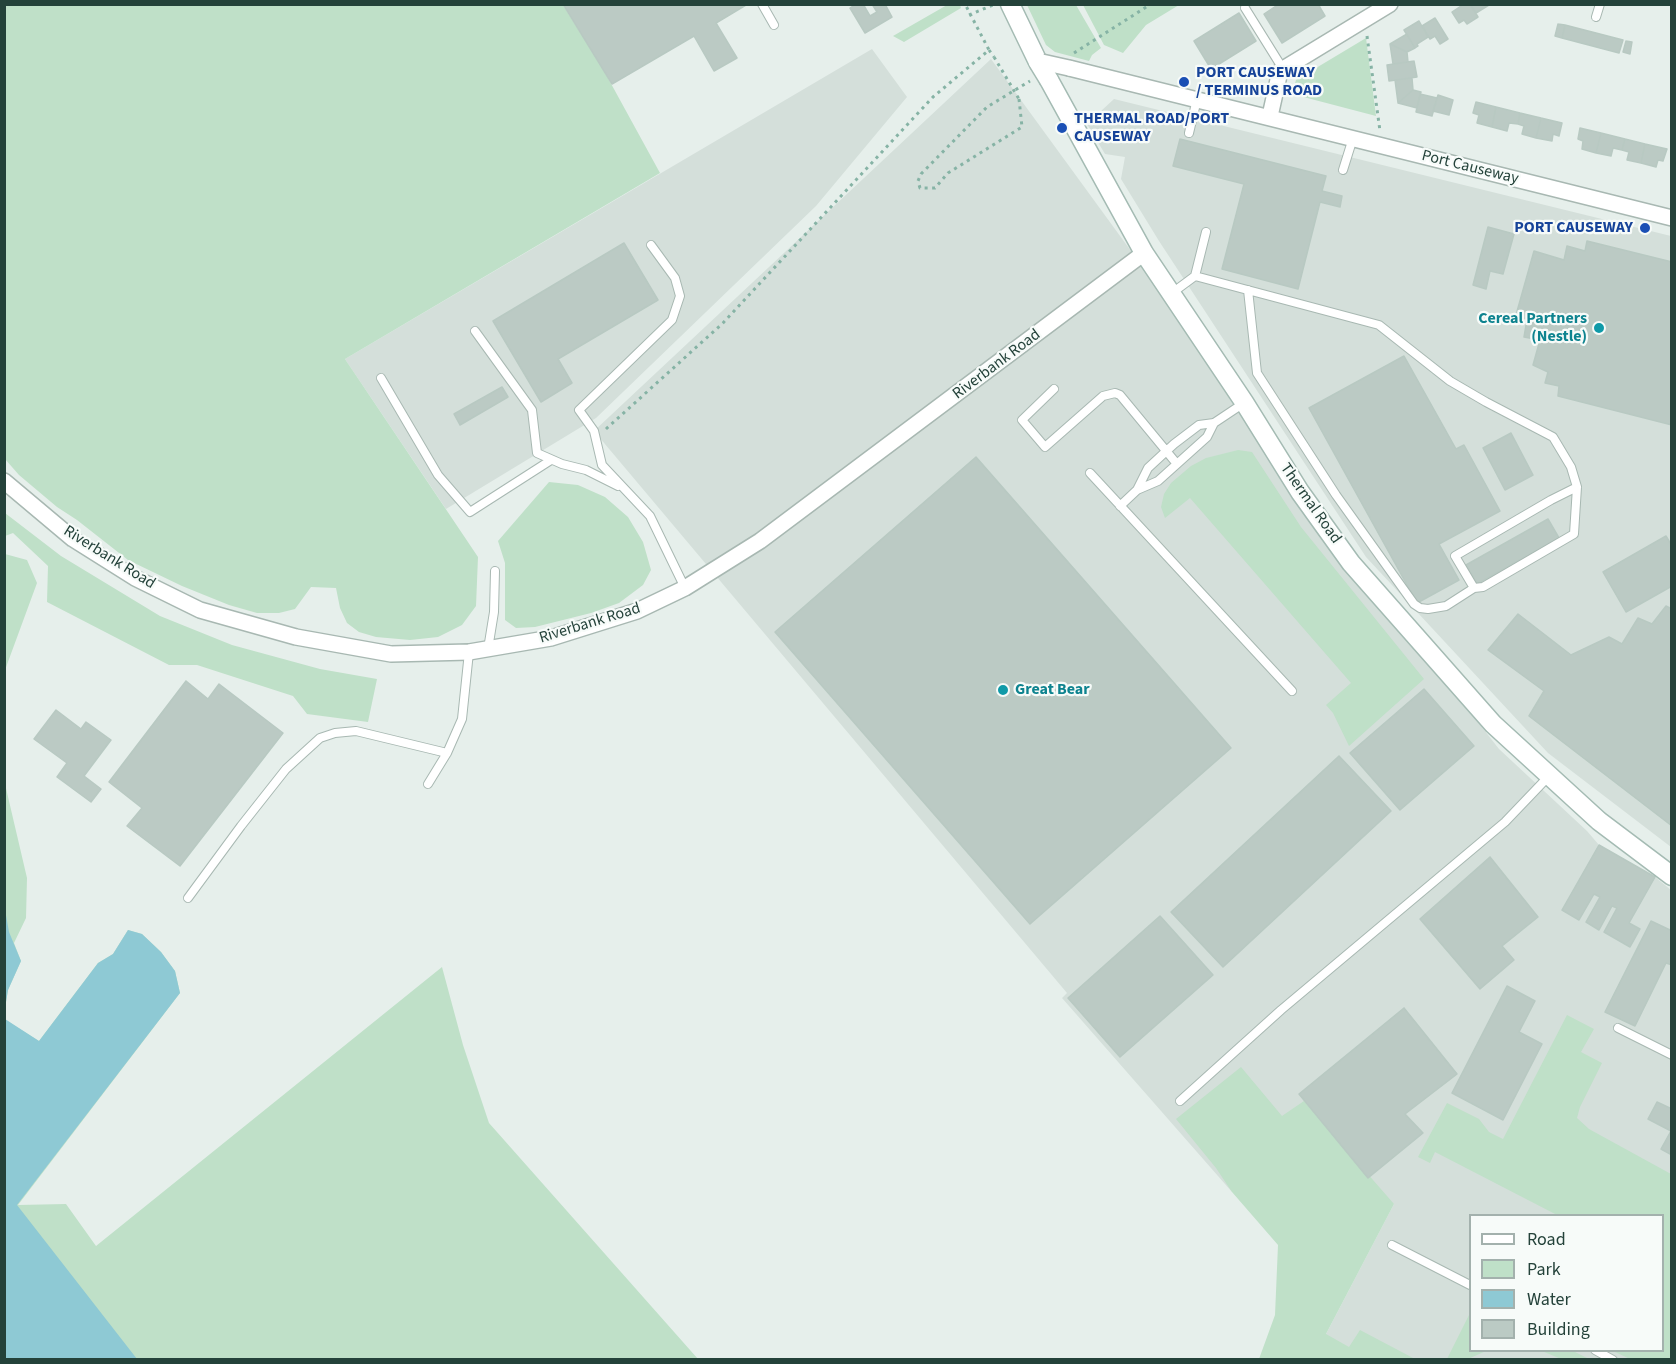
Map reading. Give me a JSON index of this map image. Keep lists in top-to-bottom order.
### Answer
{
  "streets": {
    "street": ["Port Causeway", "Riverbank Road", "Thermal Road"]
  },
  "crossings": [
    ["Port Causeway", "Thermal Road"],
    ["Riverbank Road", "Thermal Road"]
  ],
  "places": [
    "PORT CAUSEWAY / TERMINUS ROAD",
    "THERMAL ROAD/PORT CAUSEWAY",
    "PORT CAUSEWAY",
    "Cereal Partners (Nestle)",
    "Great Bear"
  ],
  "legend": [
    "Road",
    "Park",
    "Water",
    "Building"
  ]
}
